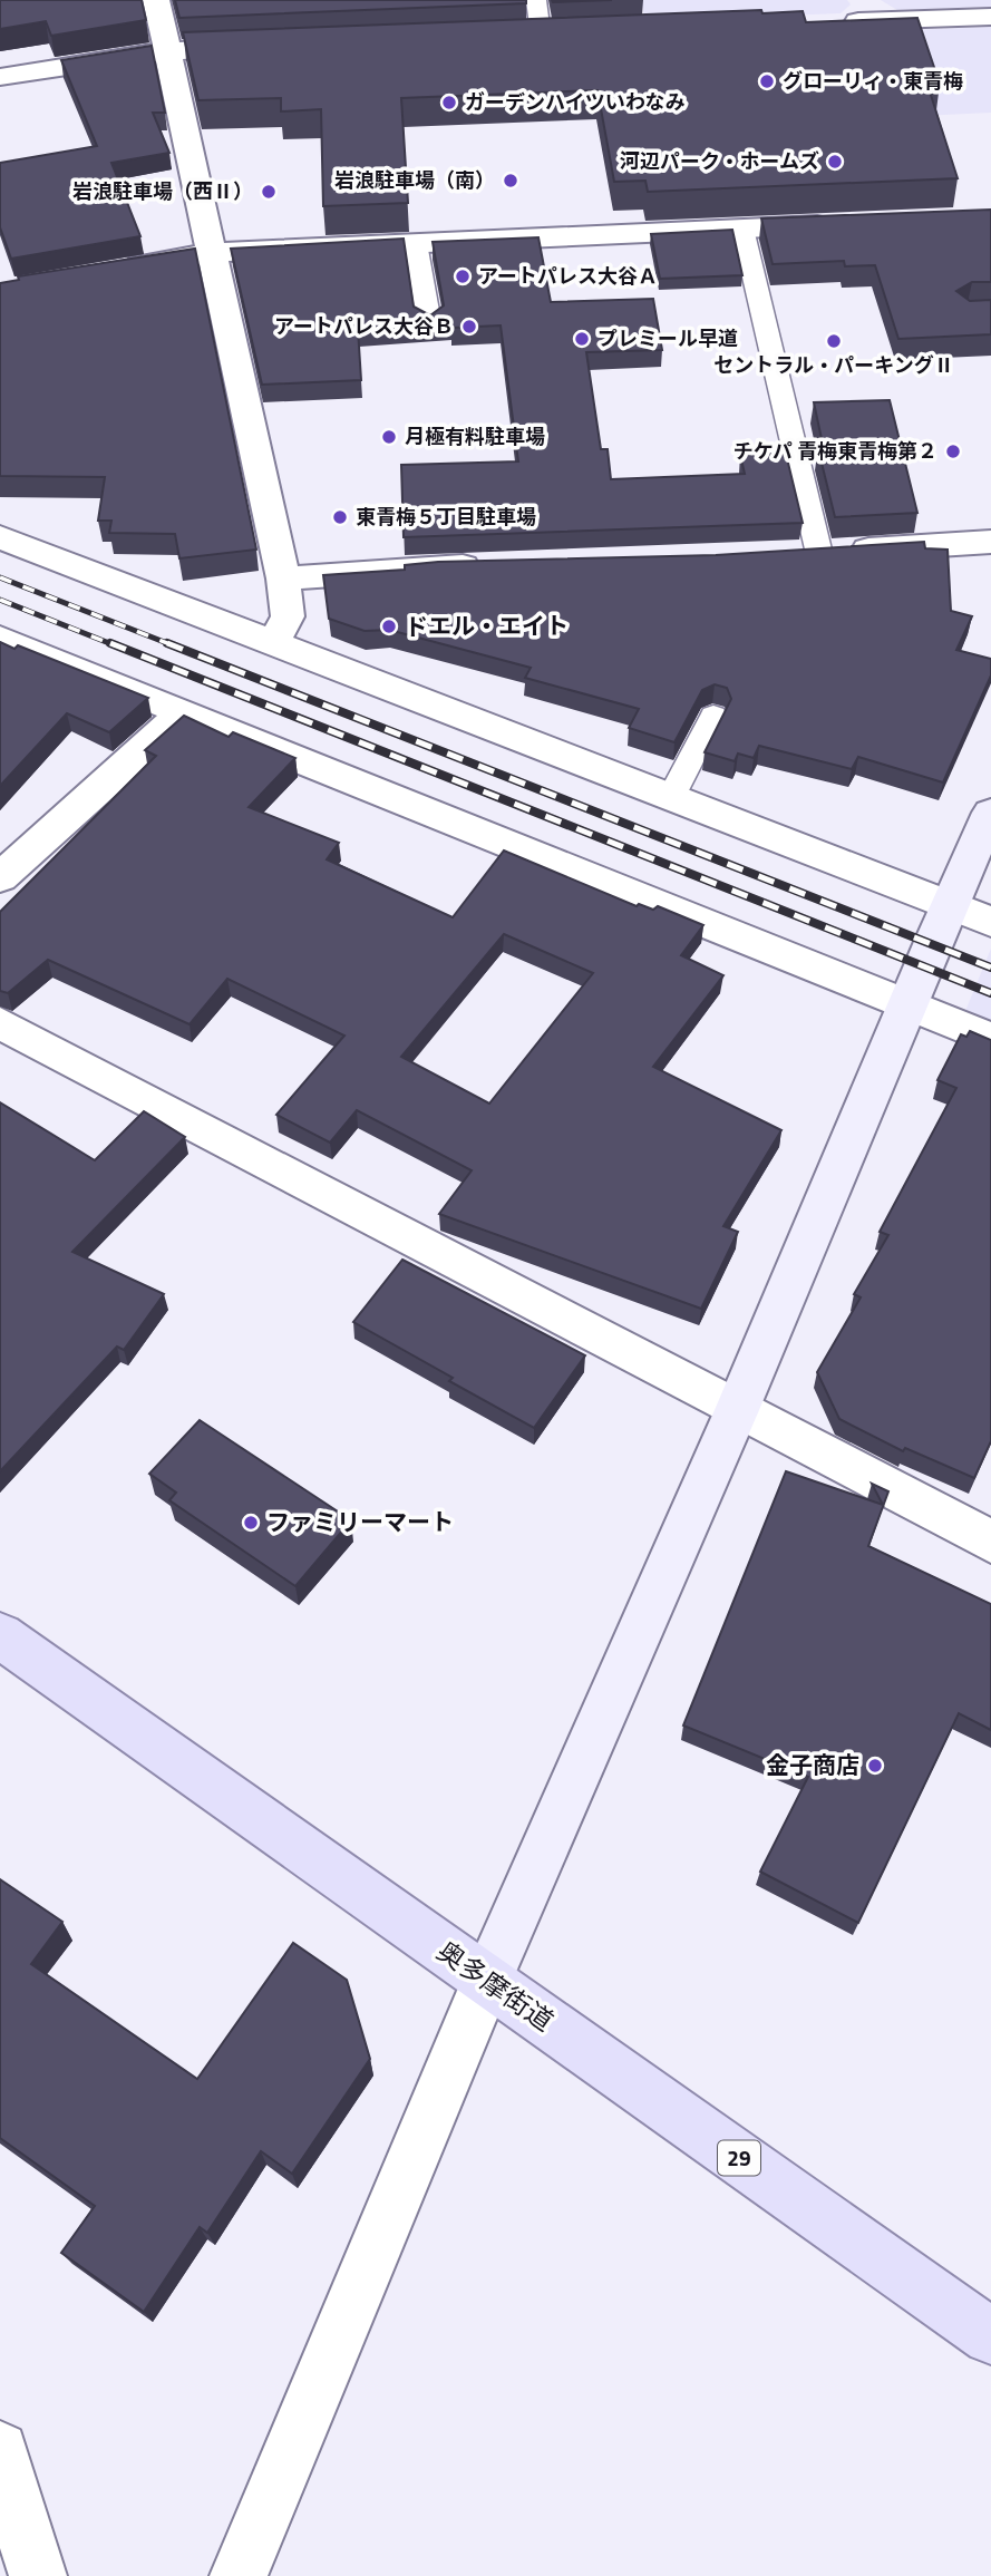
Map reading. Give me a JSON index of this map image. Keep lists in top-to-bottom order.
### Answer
{
  "streets": {
    "main road": ["奥多摩街道", "29"]
  },
  "places": [
    "グローリィ・東青梅",
    "ガーデンハイツいわなみ",
    "河辺パーク・ホームズ",
    "岩浪駐車場（南）",
    "岩浪駐車場（西Ⅱ）",
    "アートパレス大谷Ａ",
    "アートパレス大谷Ｂ",
    "プレミール早道",
    "セントラル・パーキングⅡ",
    "月極有料駐車場",
    "チケパ 青梅東青梅第２",
    "東青梅５丁目駐車場",
    "ドエル・エイト",
    "ファミリーマート",
    "金子商店"
  ]
}
